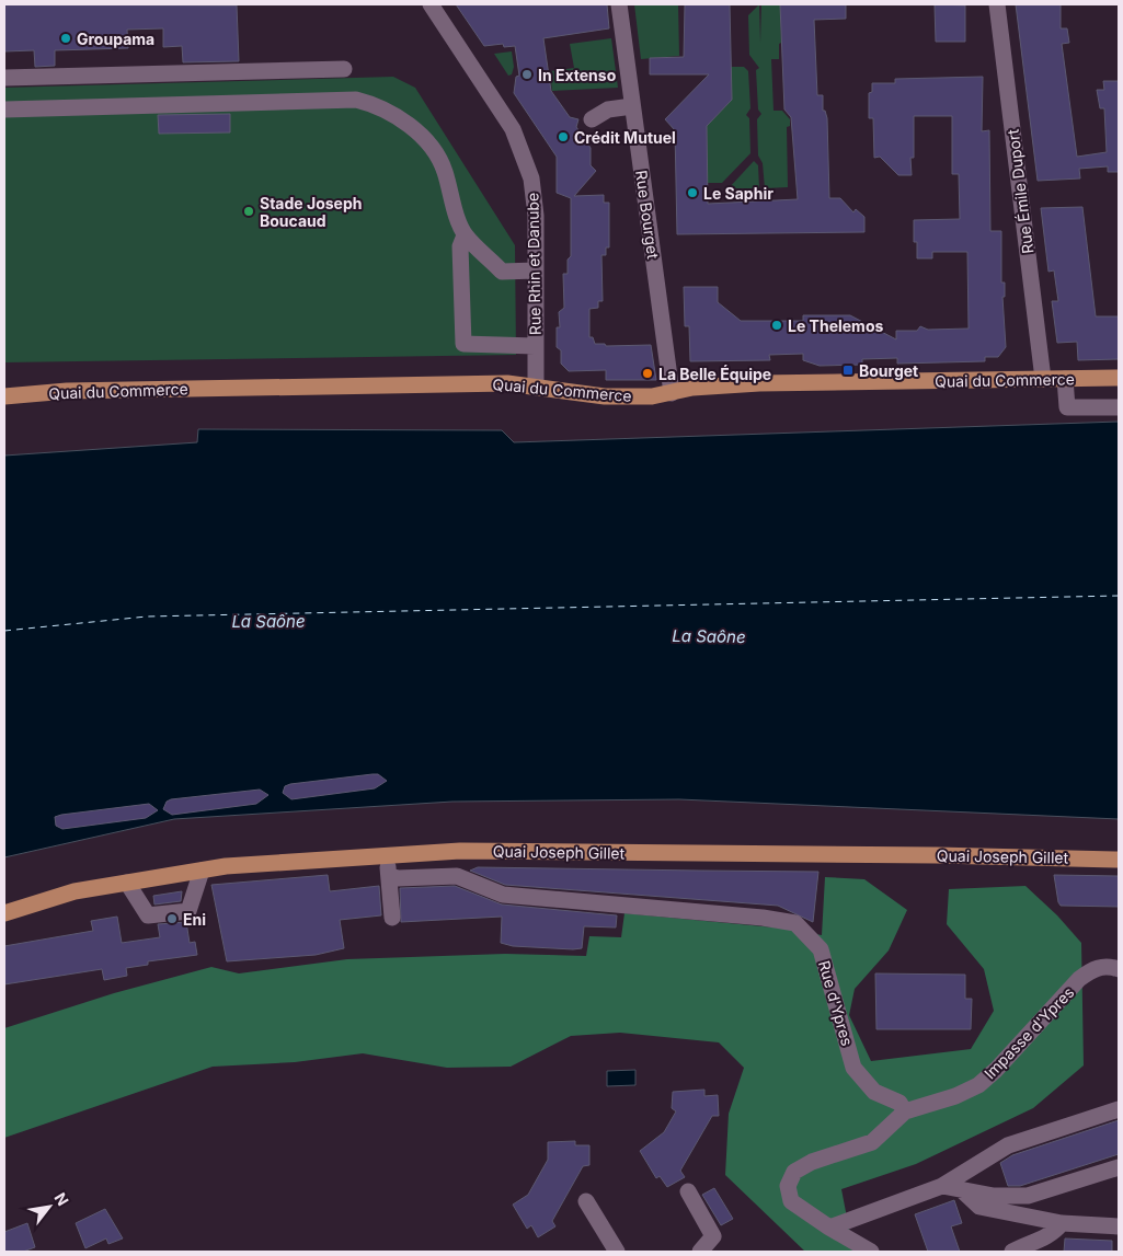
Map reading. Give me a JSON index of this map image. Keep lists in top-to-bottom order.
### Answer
{
  "streets": {
    "main road": ["Quai du Commerce", "Quai Joseph Gillet"],
    "street": [
      "Rue Émile Duport",
      "Rue Bourget",
      "Rue Rhin et Danube",
      "Rue d'Ypres",
      "Impasse d'Ypres"
    ]
  },
  "crossings": [
    ["Rue Émile Duport", "Quai du Commerce"],
    ["Rue Bourget", "Quai du Commerce"],
    ["Rue Rhin et Danube", "Quai du Commerce"],
    ["Rue d'Ypres", "Impasse d'Ypres"]
  ],
  "water": ["La Saône"],
  "places": {
    "other": [
      "Groupama",
      "In Extenso",
      "Crédit Mutuel",
      "Le Saphir",
      "Stade Joseph Boucaud",
      "Le Thelemos",
      "La Belle Équipe",
      "Eni"
    ],
    "transit": ["Bourget"]
  },
  "north": "top right"
}
